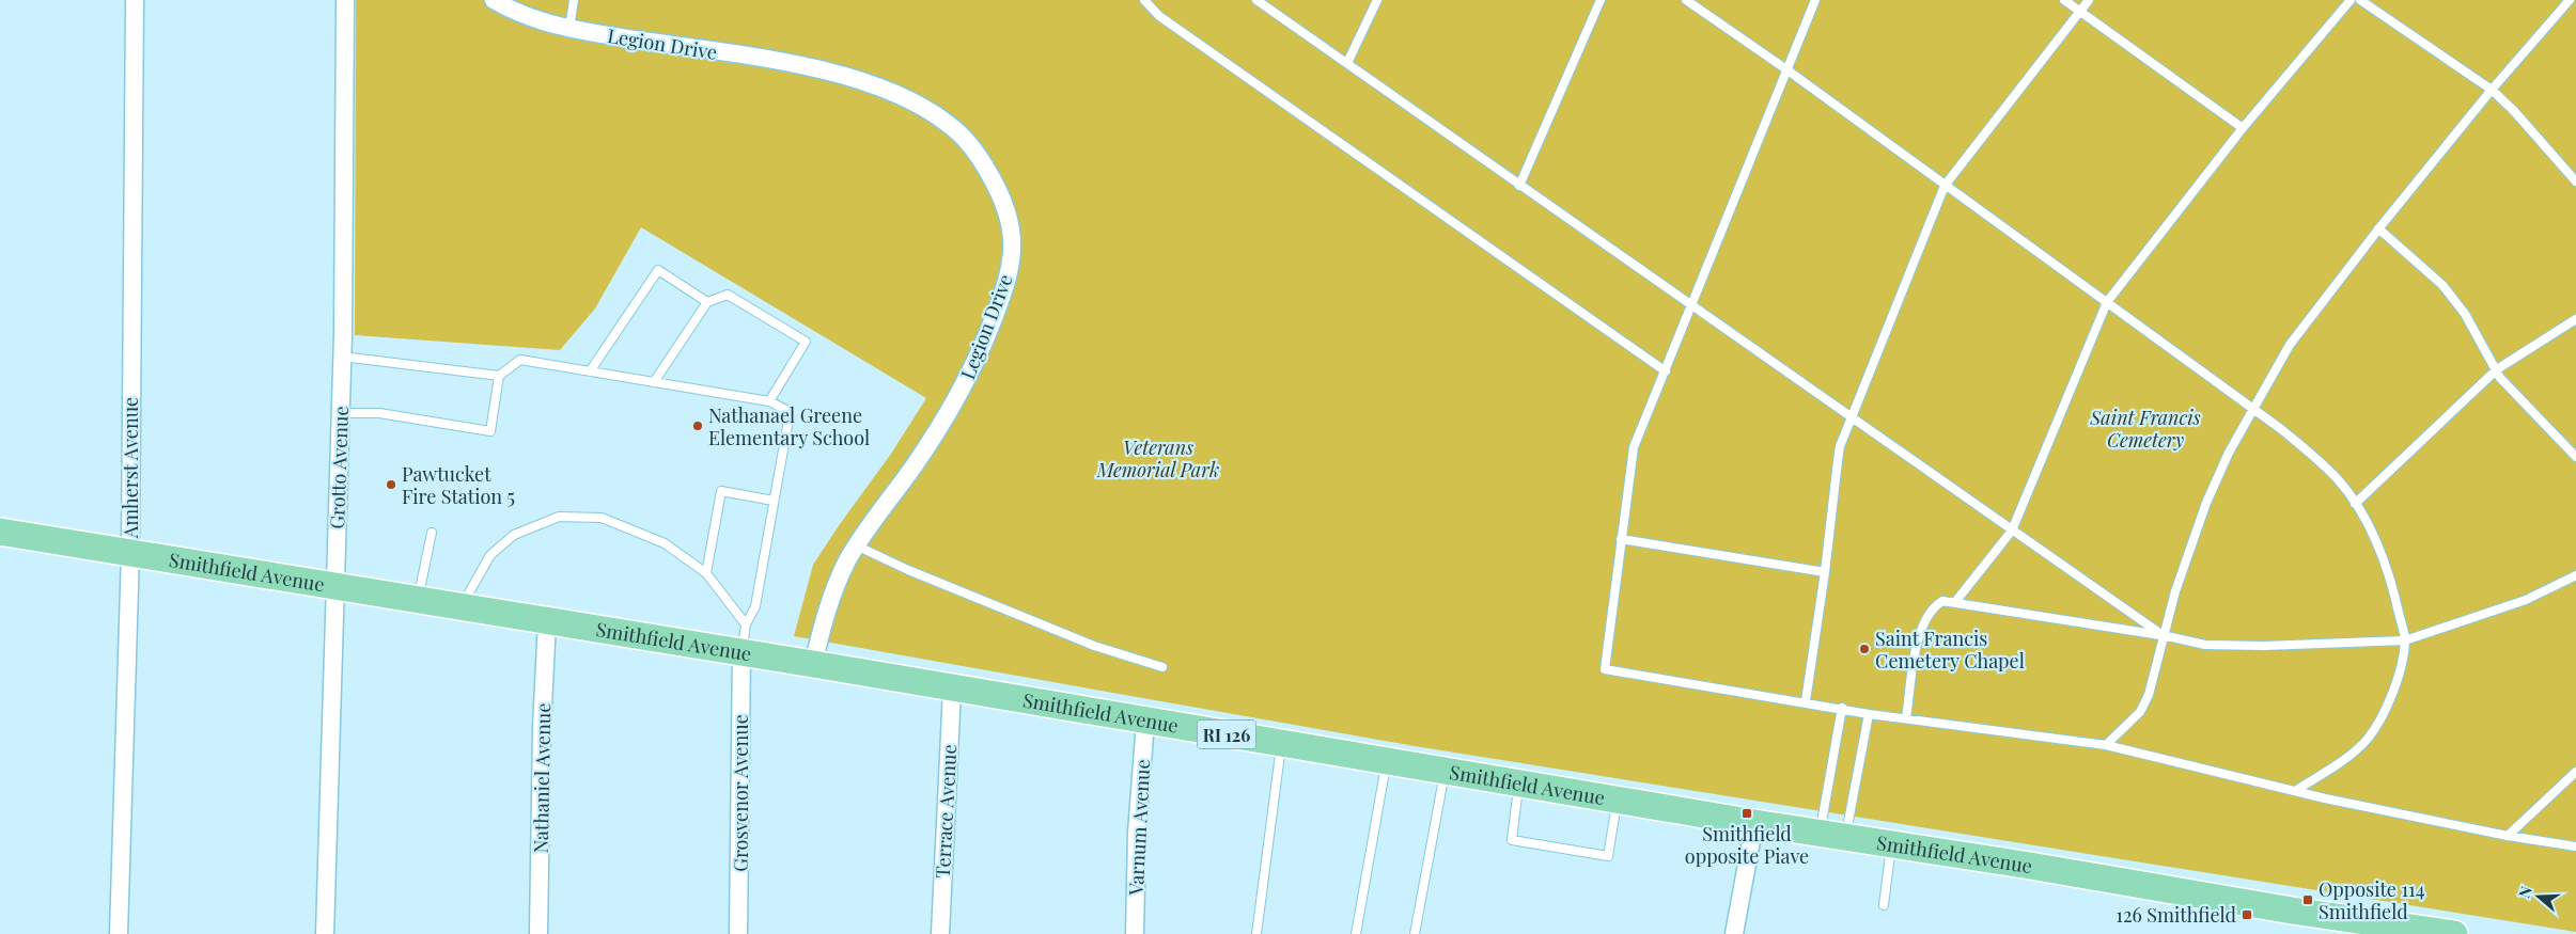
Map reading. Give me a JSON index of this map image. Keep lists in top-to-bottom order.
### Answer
{
  "streets": {
    "main road": ["Smithfield Avenue", "RI 126"],
    "street": [
      "Legion Drive",
      "Amherst Avenue",
      "Grotto Avenue",
      "Nathaniel Avenue",
      "Grosvenor Avenue",
      "Terrace Avenue",
      "Varnum Avenue"
    ]
  },
  "crossings": [
    ["Legion Drive", "Smithfield Avenue"],
    ["Amherst Avenue", "Smithfield Avenue"],
    ["Grotto Avenue", "Smithfield Avenue"],
    ["Smithfield Avenue", "Nathaniel Avenue"],
    ["Smithfield Avenue", "Grosvenor Avenue"],
    ["Smithfield Avenue", "Terrace Avenue"],
    ["Smithfield Avenue", "Varnum Avenue"]
  ],
  "parks": ["Saint Francis Cemetery", "Veterans Memorial Park"],
  "places": {
    "other": ["Nathanael Greene Elementary School", "Pawtucket Fire Station 5", "Saint Francis Cemetery Chapel"],
    "transit": ["Smithfield opposite Piave", "Opposite 114 Smithfield", "126 Smithfield"]
  },
  "north": "left"
}
